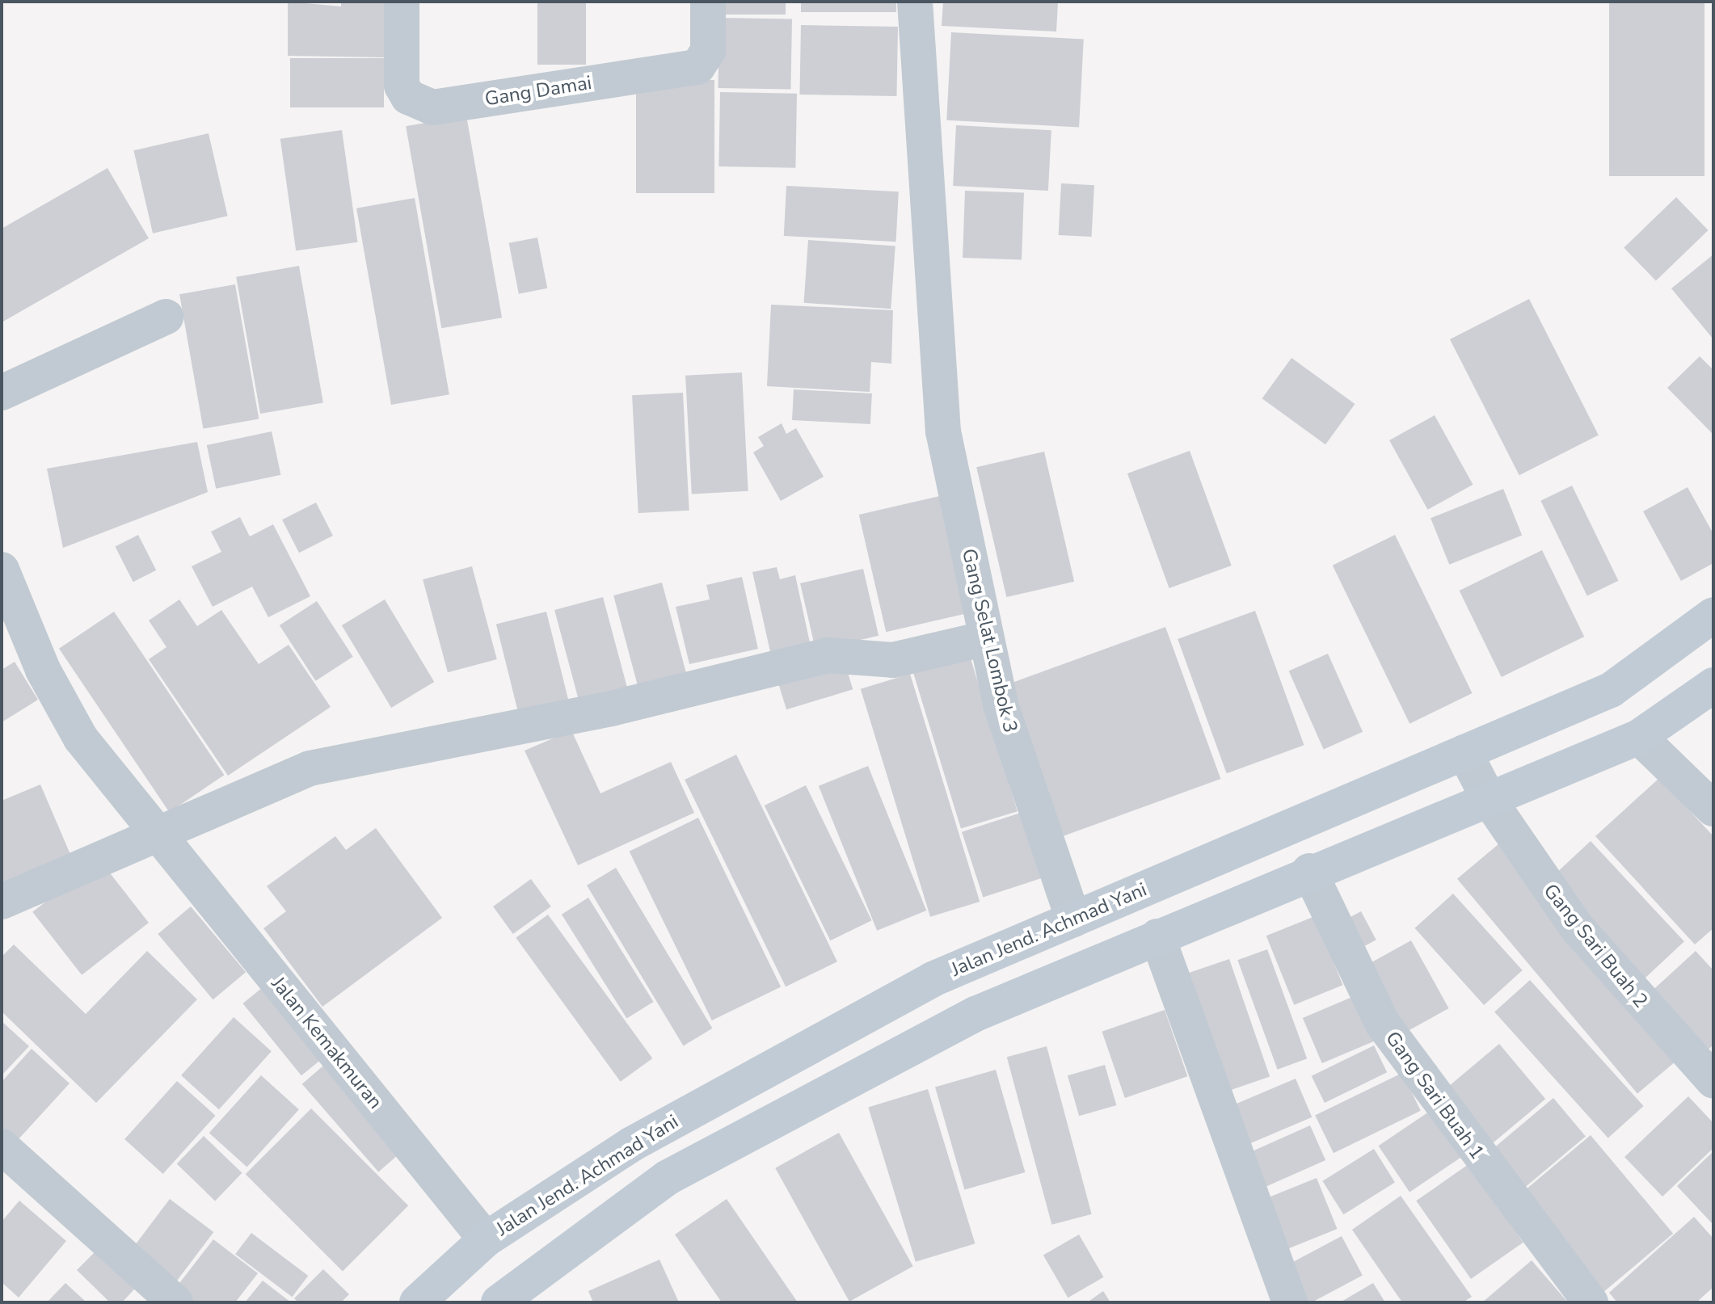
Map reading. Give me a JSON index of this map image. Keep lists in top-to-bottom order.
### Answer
{
  "streets": {
    "street": [
      "Gang Damai",
      "Gang Selat Lombok 3",
      "Jalan Jend. Achmad Yani",
      "Gang Sari Buah 2",
      "Jalan Kemakmuran",
      "Gang Sari Buah 1"
    ]
  },
  "crossings": [
    ["Gang Selat Lombok 3", "Jalan Jend. Achmad Yani"],
    ["Jalan Jend. Achmad Yani", "Gang Sari Buah 2"],
    ["Jalan Jend. Achmad Yani", "Jalan Kemakmuran"]
  ]
}
